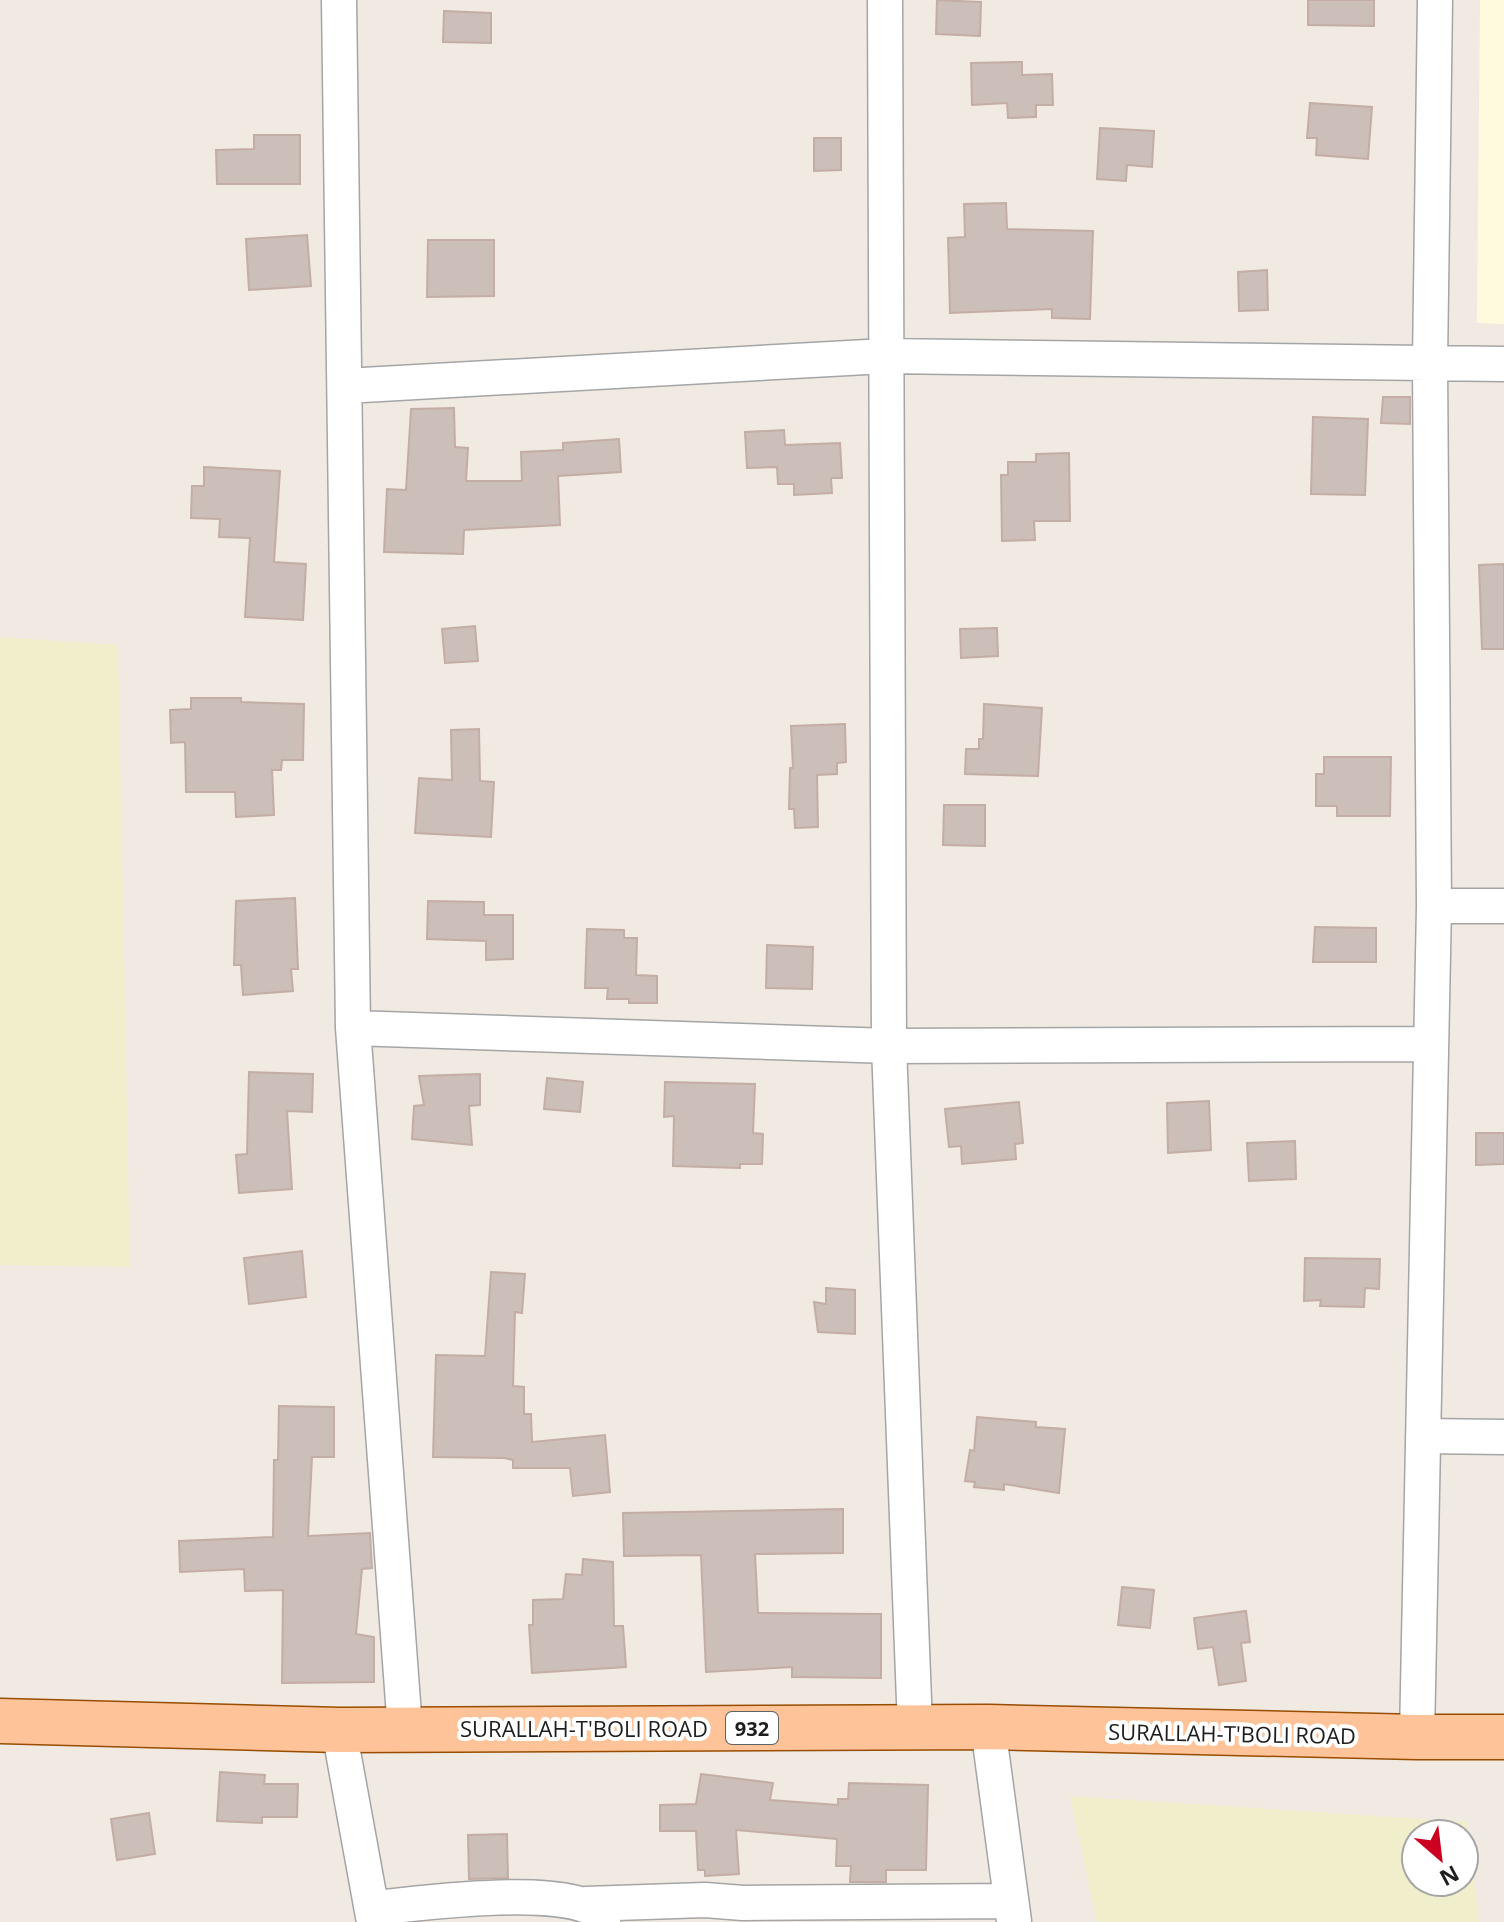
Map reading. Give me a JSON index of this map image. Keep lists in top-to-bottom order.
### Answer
{
  "streets": {
    "main road": ["SURALLAH-T'BOLI ROAD", "932"]
  },
  "north": "bottom right"
}
